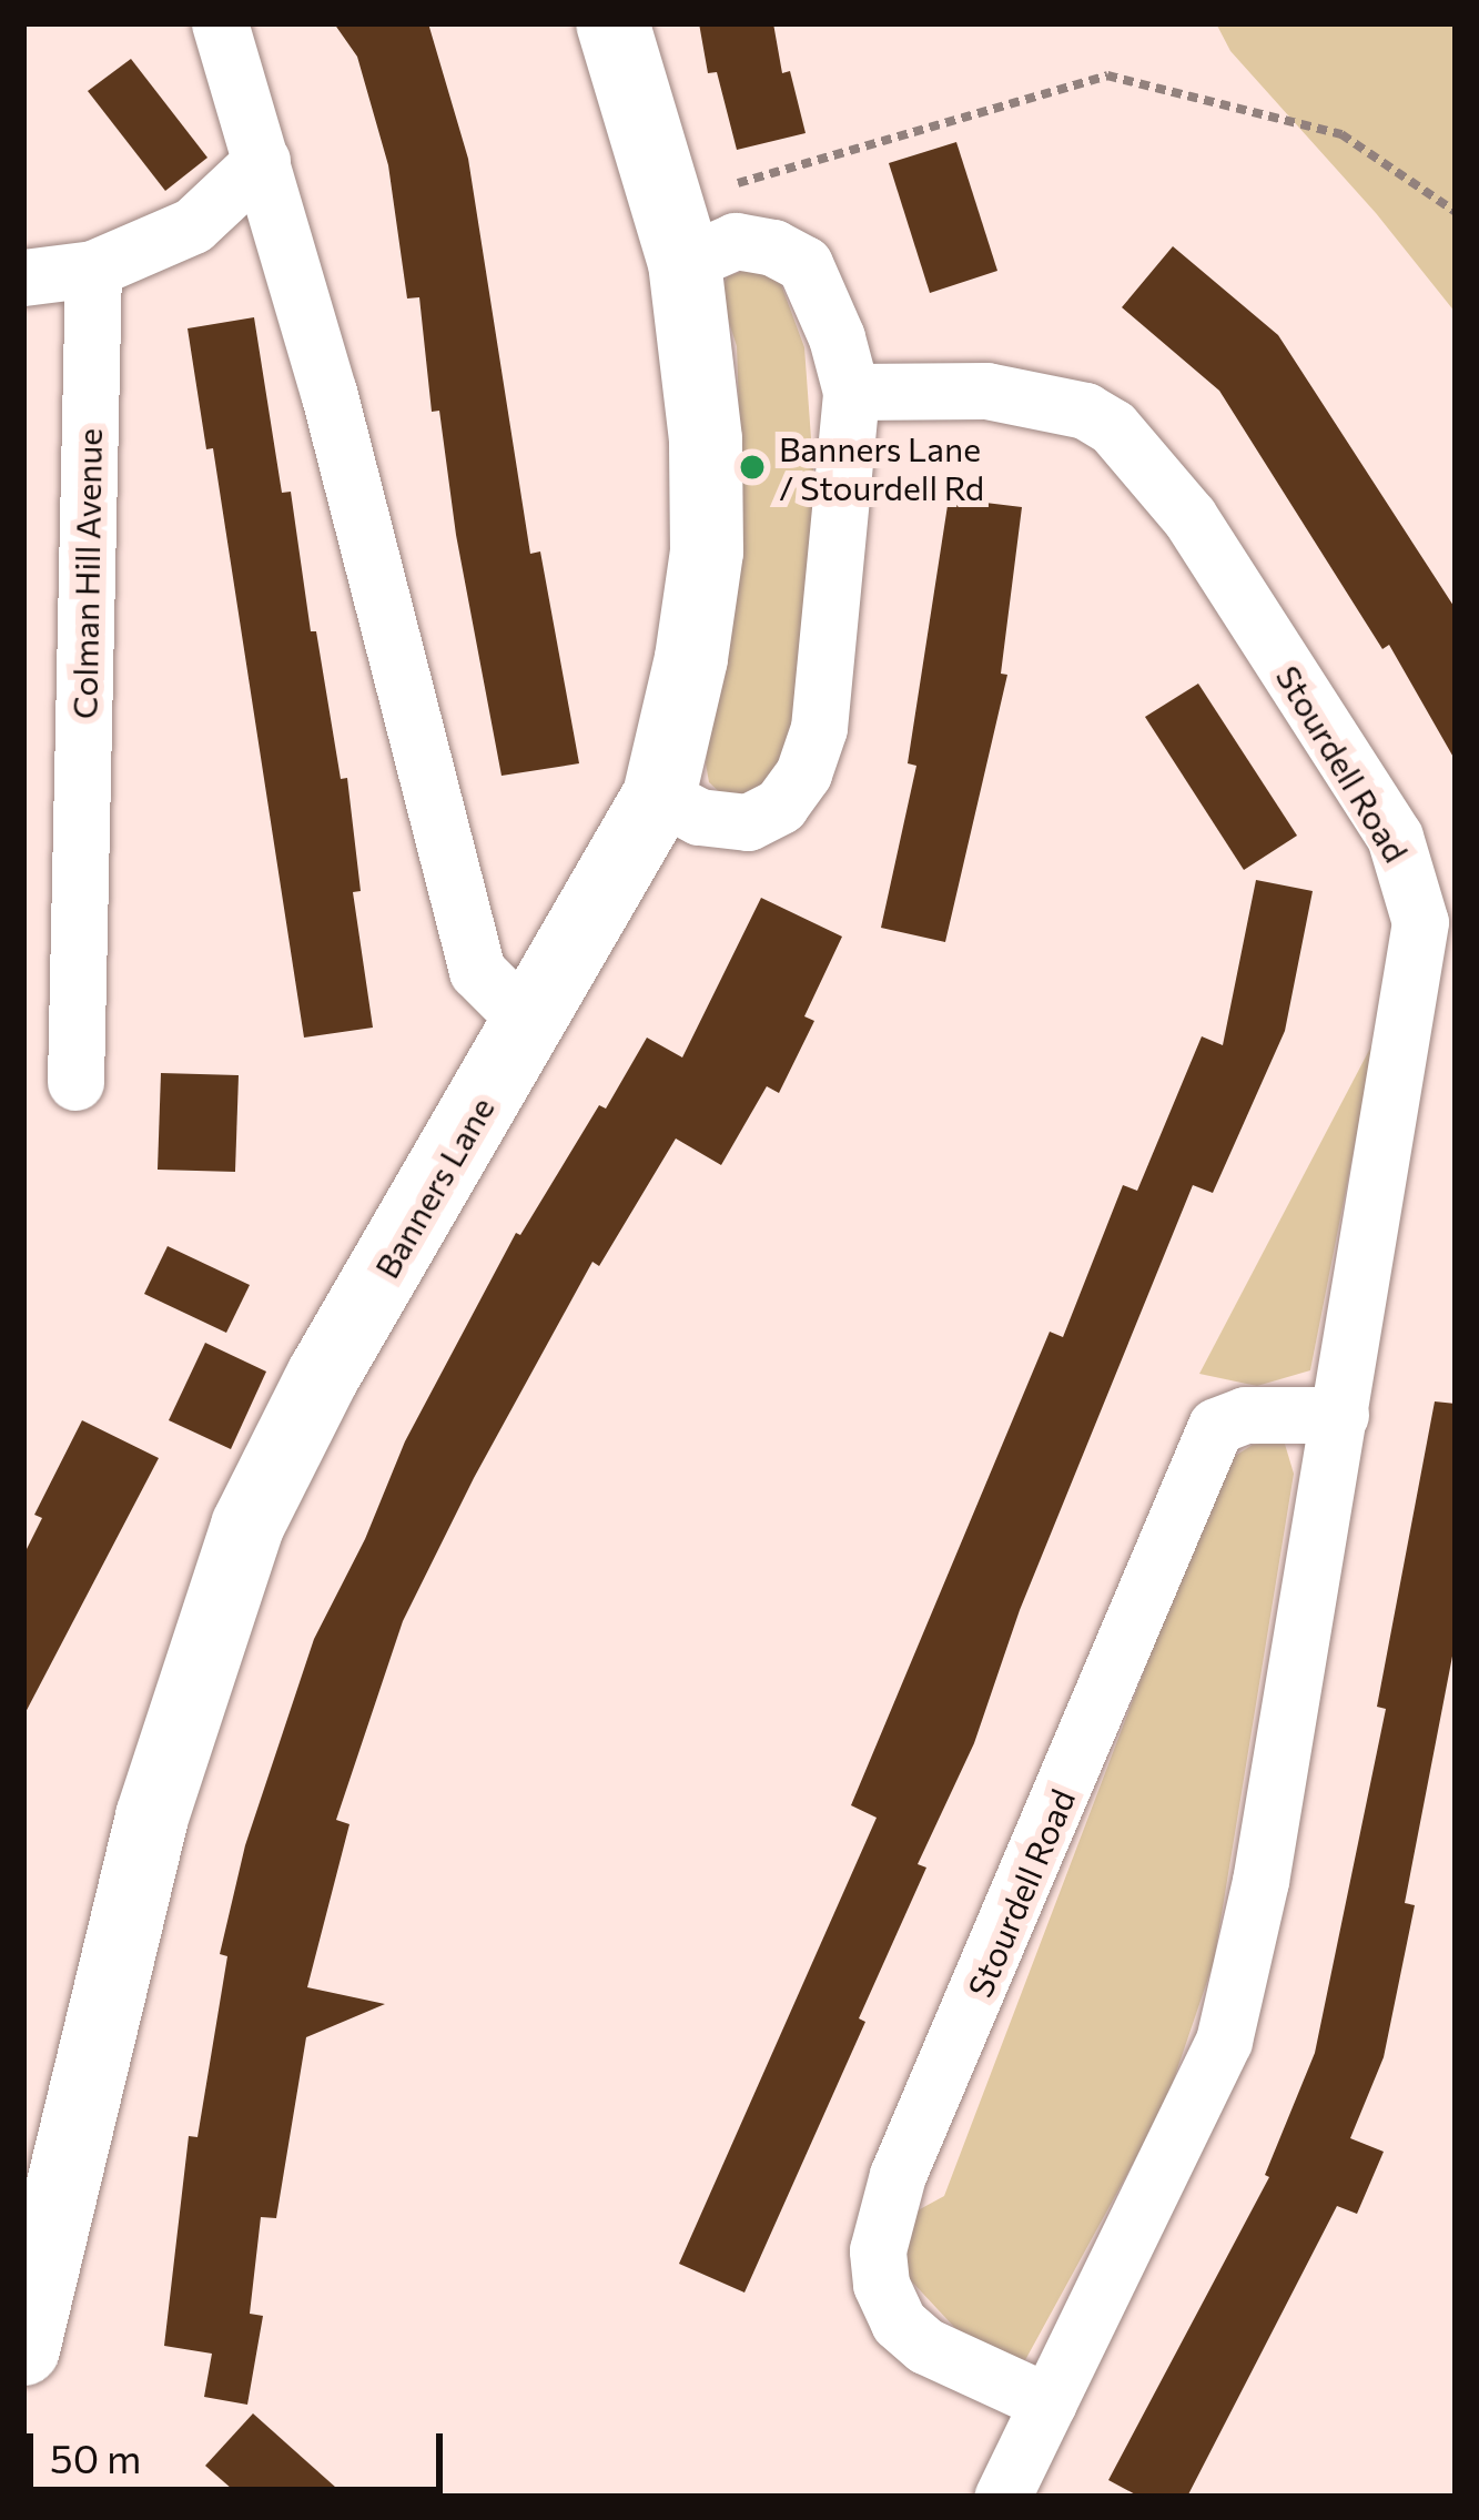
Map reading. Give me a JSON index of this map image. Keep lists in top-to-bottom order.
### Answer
{
  "streets": {
    "street": ["Colman Hill Avenue", "Stourdell Road", "Banners Lane"]
  },
  "places": ["Banners Lane / Stourdell Rd"],
  "scale_bar": "50 m"
}
